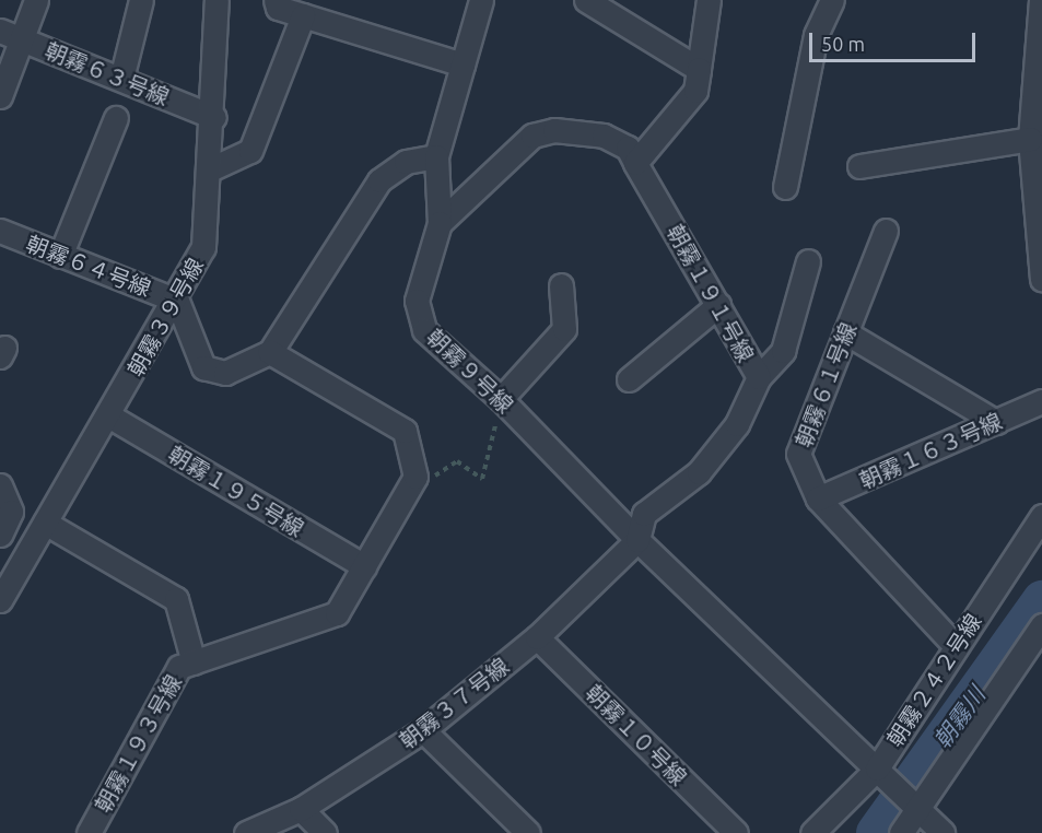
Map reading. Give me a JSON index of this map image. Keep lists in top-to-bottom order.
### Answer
{
  "streets": {
    "street": [
      "朝霧６３号線",
      "朝霧６４号線",
      "朝霧１９１号線",
      "朝霧３９号線",
      "朝霧９号線",
      "朝霧６１号線",
      "朝霧１６３号線",
      "朝霧１９５号線",
      "朝霧２４２号線",
      "朝霧３７号線",
      "朝霧１０号線",
      "朝霧１９３号線"
    ]
  },
  "crossings": [
    ["朝霧６３号線", "朝霧３９号線"],
    ["朝霧６４号線", "朝霧３９号線"],
    ["朝霧１９１号線", "朝霧９号線"],
    ["朝霧１９１号線", "朝霧３７号線"],
    ["朝霧３９号線", "朝霧１９５号線"],
    ["朝霧９号線", "朝霧２４２号線"],
    ["朝霧９号線", "朝霧３７号線"],
    ["朝霧６１号線", "朝霧１６３号線"],
    ["朝霧６１号線", "朝霧２４２号線"],
    ["朝霧１９５号線", "朝霧１９３号線"],
    ["朝霧３７号線", "朝霧１０号線"]
  ],
  "water": ["朝霧川"],
  "scale_bar": "50 m"
}
